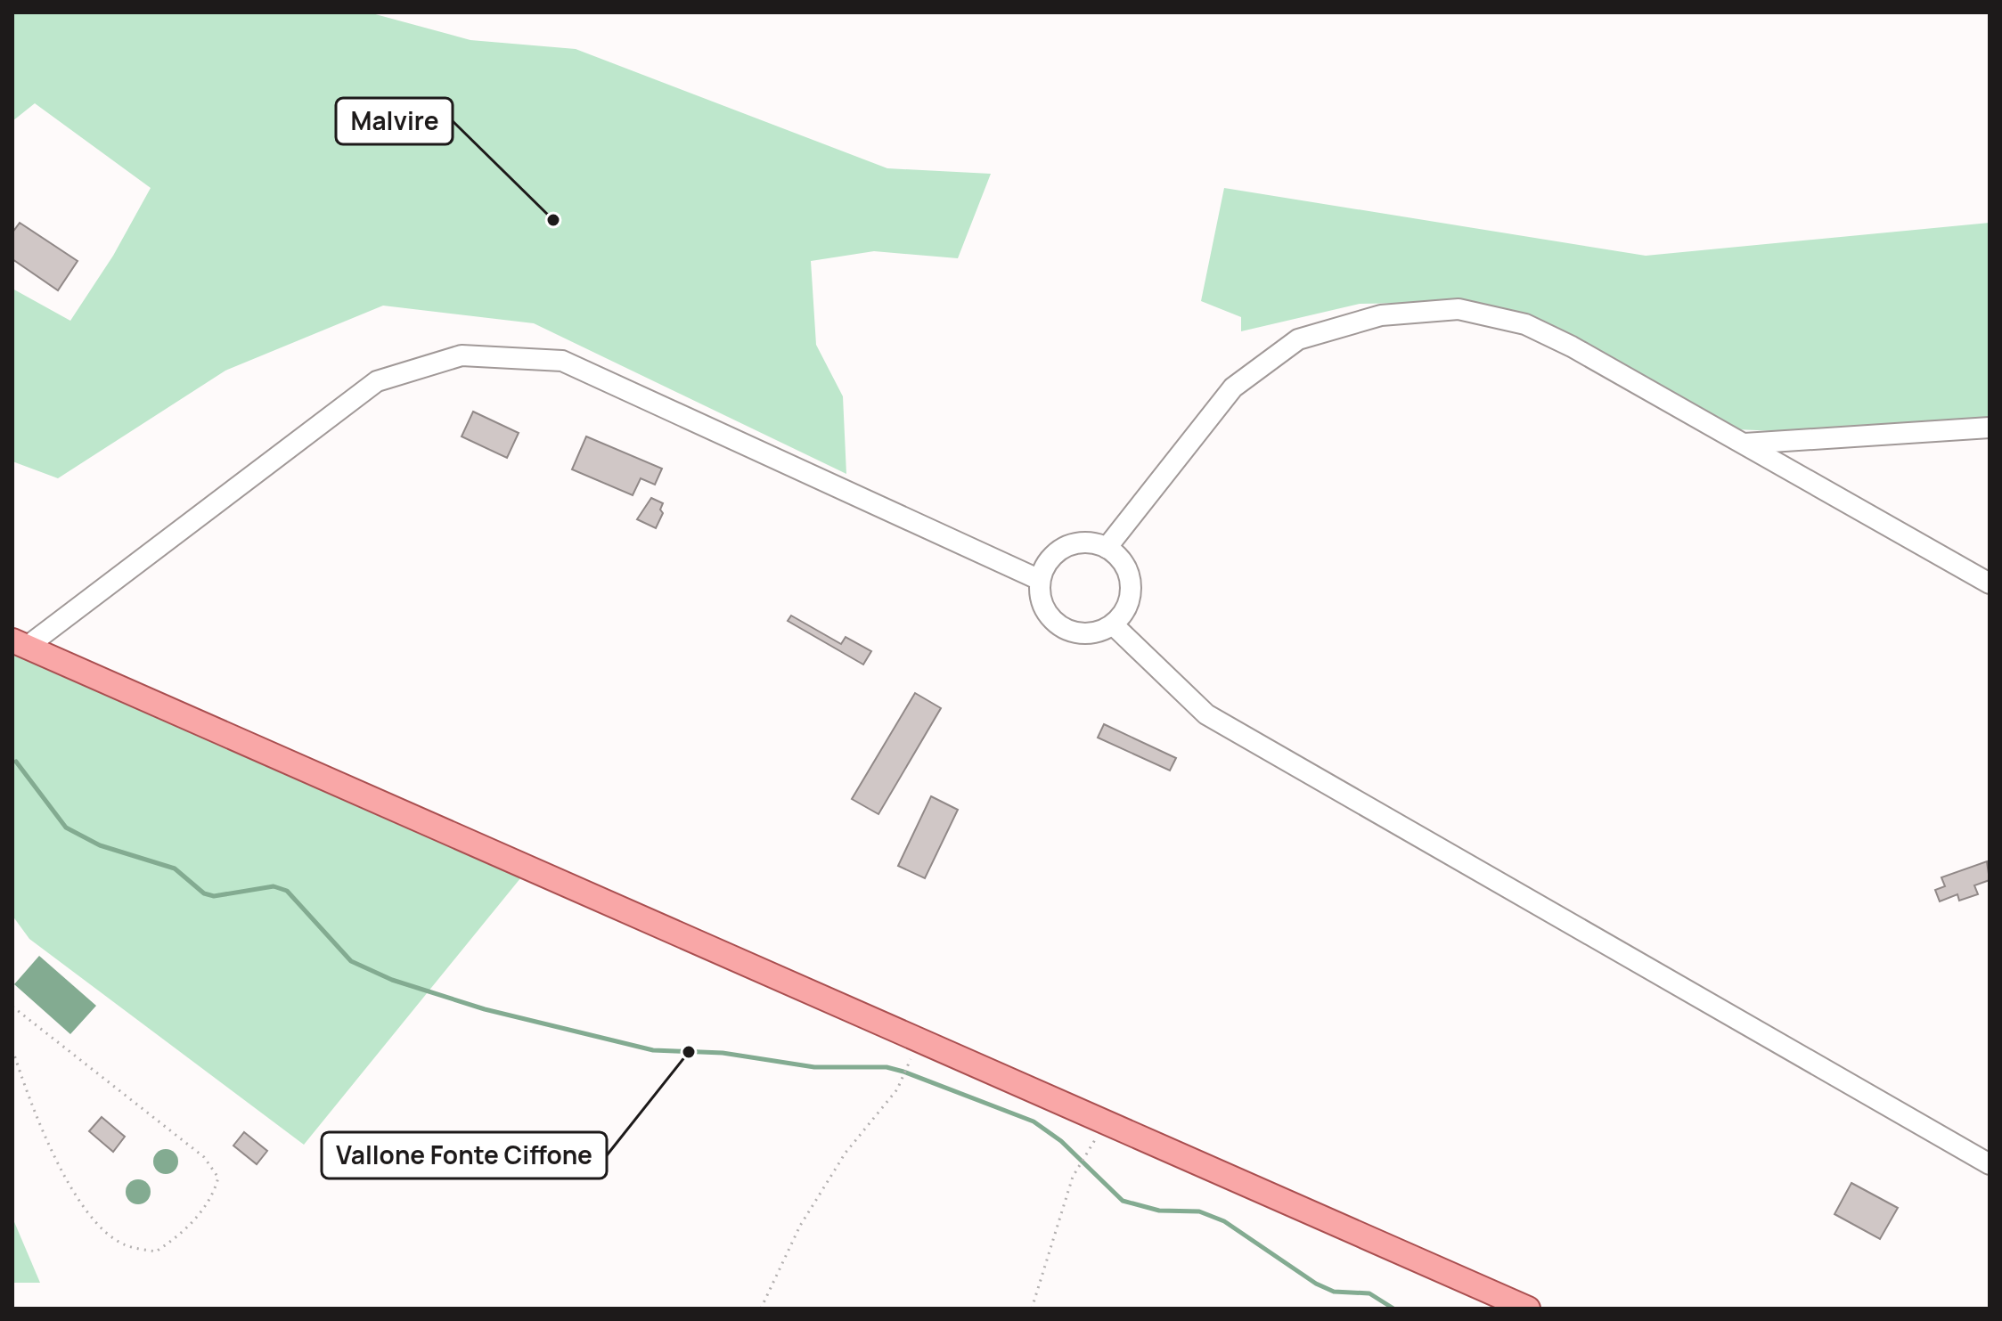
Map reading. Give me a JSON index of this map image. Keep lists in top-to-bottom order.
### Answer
{
  "places": ["Malvire", "Vallone Fonte Ciffone"]
}
